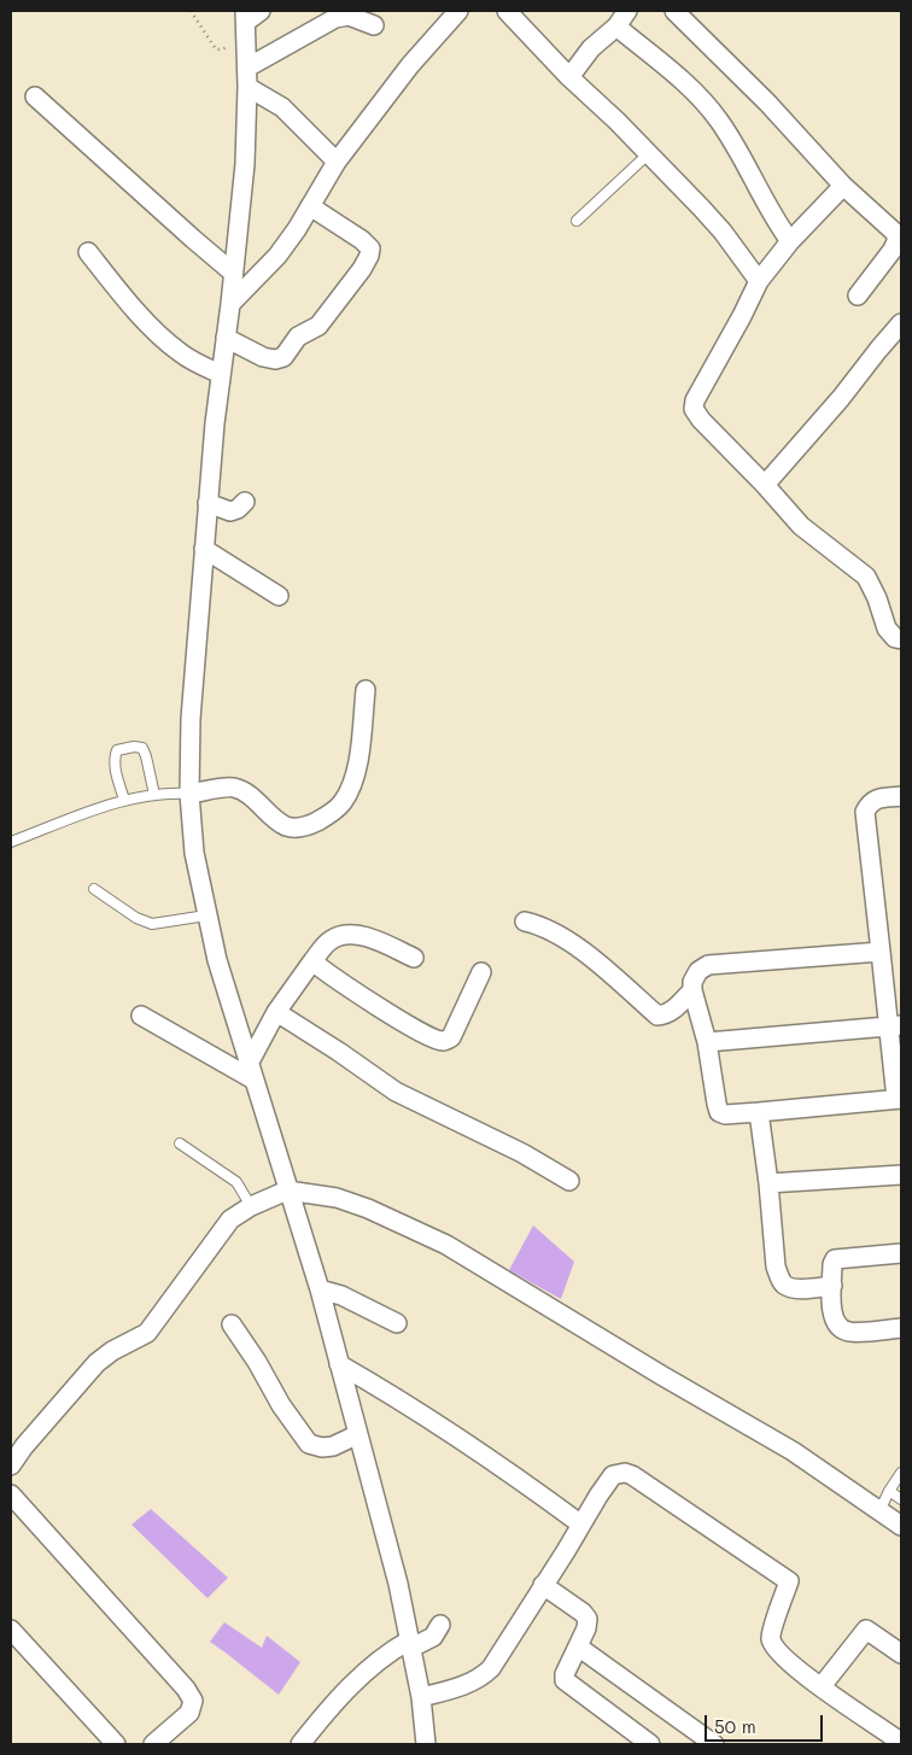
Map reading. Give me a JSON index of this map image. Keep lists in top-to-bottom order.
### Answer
{
  "scale_bar": "50 m"
}
